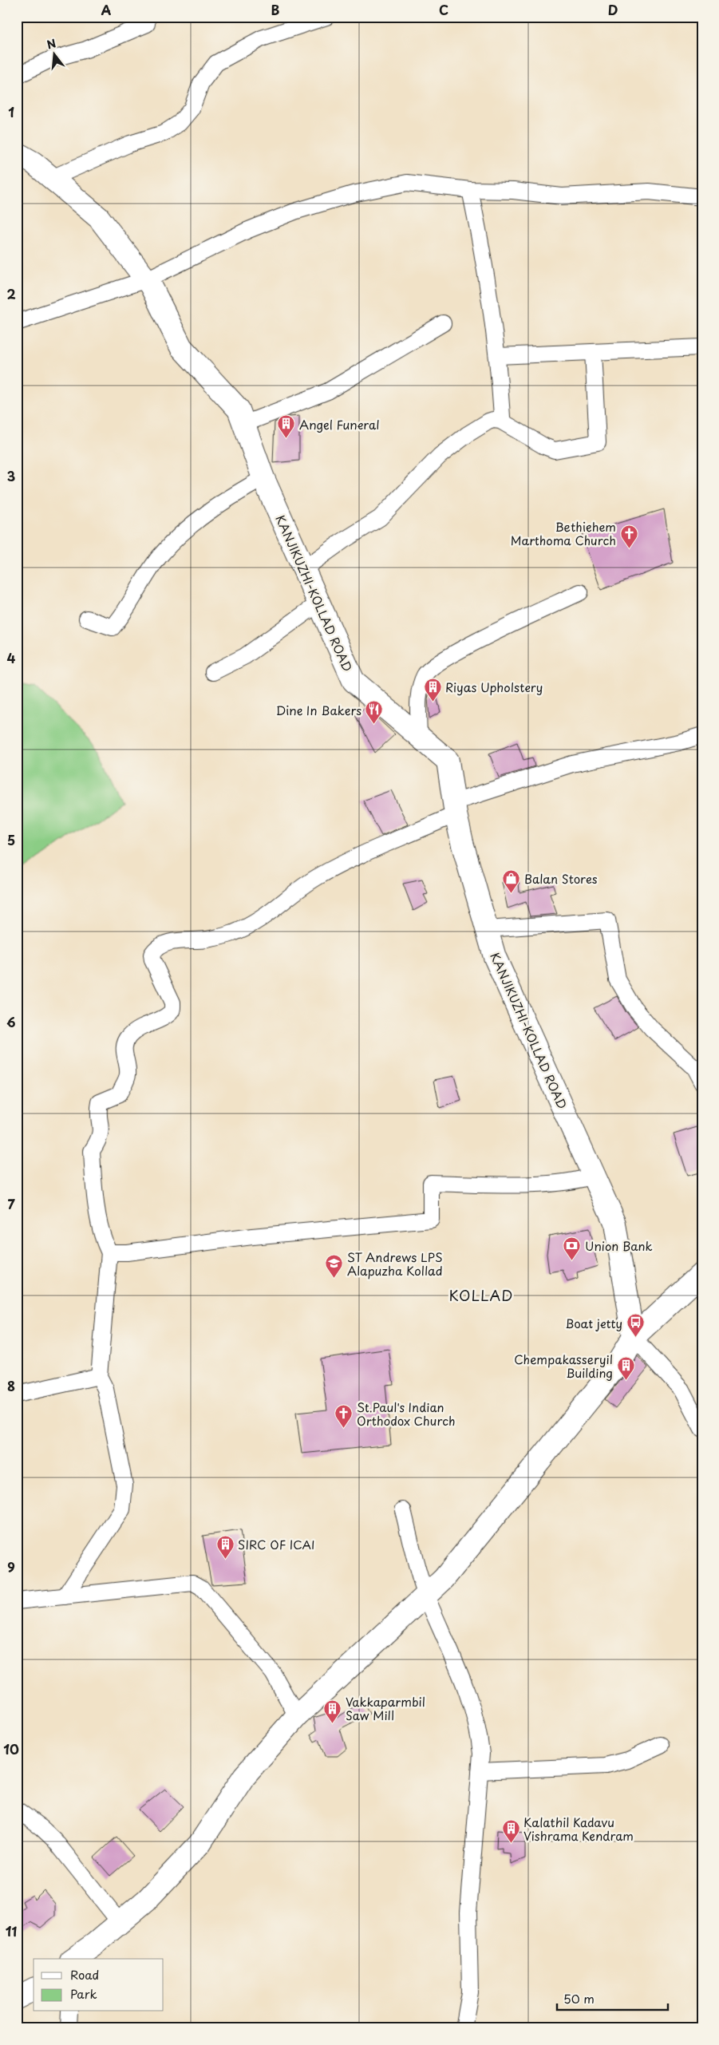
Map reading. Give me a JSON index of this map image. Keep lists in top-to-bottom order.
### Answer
{
  "streets": {
    "main road": ["KANJIKUZHI-KOLLAD ROAD"]
  },
  "districts": ["KOLLAD"],
  "places": {
    "building": [
      "Angel Funeral",
      "Riyas Upholstery",
      "Chempakasseryil Building",
      "SIRC OF ICAI",
      "Vakkaparmbil Saw Mill",
      "Kalathil Kadavu Vishrama Kendram"
    ],
    "church": ["Bethiehem Marthoma Church", "St.Paul's Indian Orthodox Church"],
    "restaurant": ["Dine In Bakers"],
    "shop": ["Balan Stores"],
    "bank": ["Union Bank"],
    "school or university": ["ST Andrews LPS Alapuzha Kollad"],
    "bus stop": ["Boat jetty"]
  },
  "legend": ["Road", "Park"],
  "scale_bar": "50 m",
  "north": "top",
  "grid": {
    "columns": [
      "A",
      "B",
      "C",
      "D"
    ],
    "rows": [
      "1",
      "2",
      "3",
      "4",
      "5",
      "6",
      "7",
      "8",
      "9",
      "10",
      "11"
    ]
  }
}
